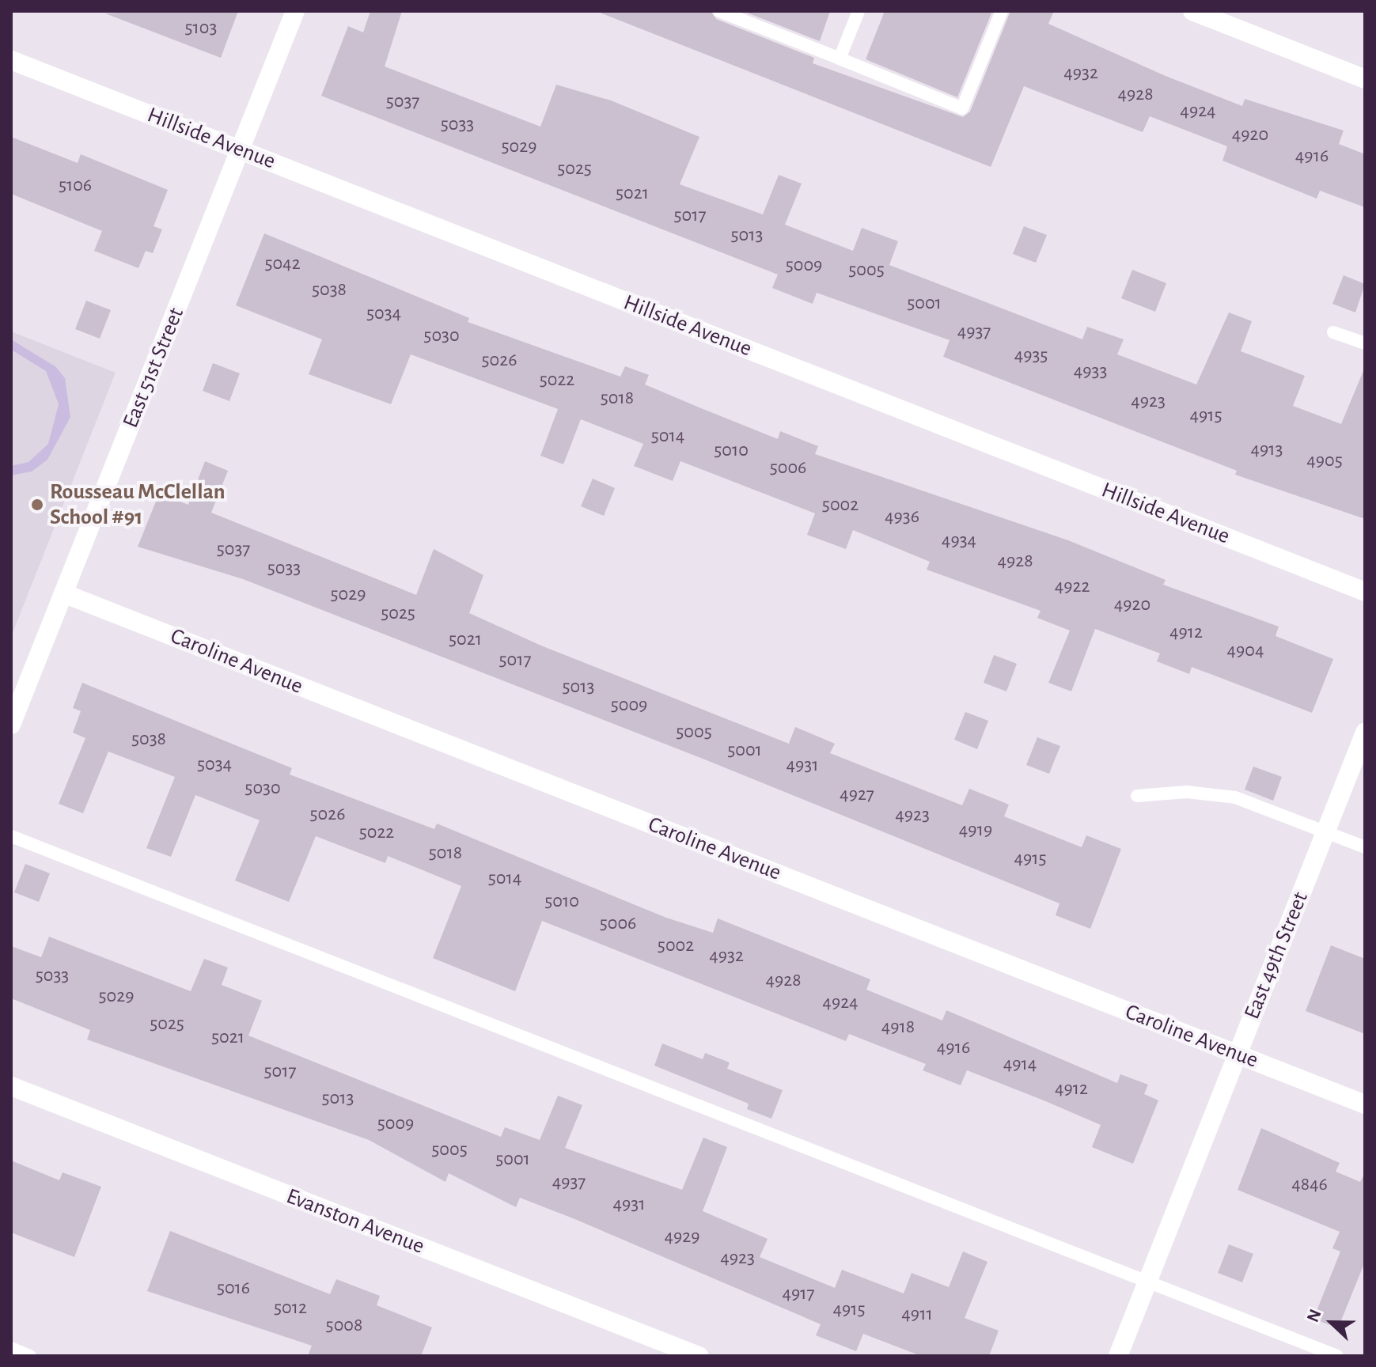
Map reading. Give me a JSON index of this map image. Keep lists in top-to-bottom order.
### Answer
{
  "streets": {
    "street": [
      "Hillside Avenue",
      "East 51st Street",
      "Caroline Avenue",
      "East 49th Street",
      "Evanston Avenue"
    ]
  },
  "crossings": [
    ["Hillside Avenue", "East 51st Street"],
    ["East 51st Street", "Caroline Avenue"],
    ["Caroline Avenue", "East 49th Street"]
  ],
  "places": ["Rousseau McClellan School #91"],
  "house_numbers": [
    "5103",
    "4932",
    "4928",
    "5037",
    "4924",
    "5033",
    "4920",
    "5029",
    "4916",
    "5025",
    "5106",
    "5021",
    "5017",
    "5013",
    "5042",
    "5009",
    "5005",
    "5038",
    "5001",
    "5034",
    "4937",
    "5030",
    "4935",
    "5026",
    "4933",
    "5022",
    "5018",
    "4923",
    "4915",
    "5014",
    "4913",
    "5010",
    "4905",
    "5006",
    "5002",
    "4936",
    "4934",
    "5037",
    "4928",
    "5033",
    "4922",
    "5029",
    "4920",
    "5025",
    "4912",
    "5021",
    "4904",
    "5017",
    "5013",
    "5009",
    "5005",
    "5038",
    "5001",
    "5034",
    "4931",
    "5030",
    "4927",
    "5026",
    "4923",
    "4919",
    "5022",
    "5018",
    "4915",
    "5014",
    "5010",
    "5006",
    "5002",
    "4932",
    "5033",
    "4928",
    "5029",
    "4924",
    "5025",
    "4918",
    "5021",
    "4916",
    "4914",
    "5017",
    "4912",
    "5013",
    "5009",
    "5005",
    "5001",
    "4937",
    "4846",
    "4931",
    "4929",
    "4923",
    "5016",
    "4917",
    "5012",
    "4915",
    "4911",
    "5008"
  ],
  "north": "left"
}
